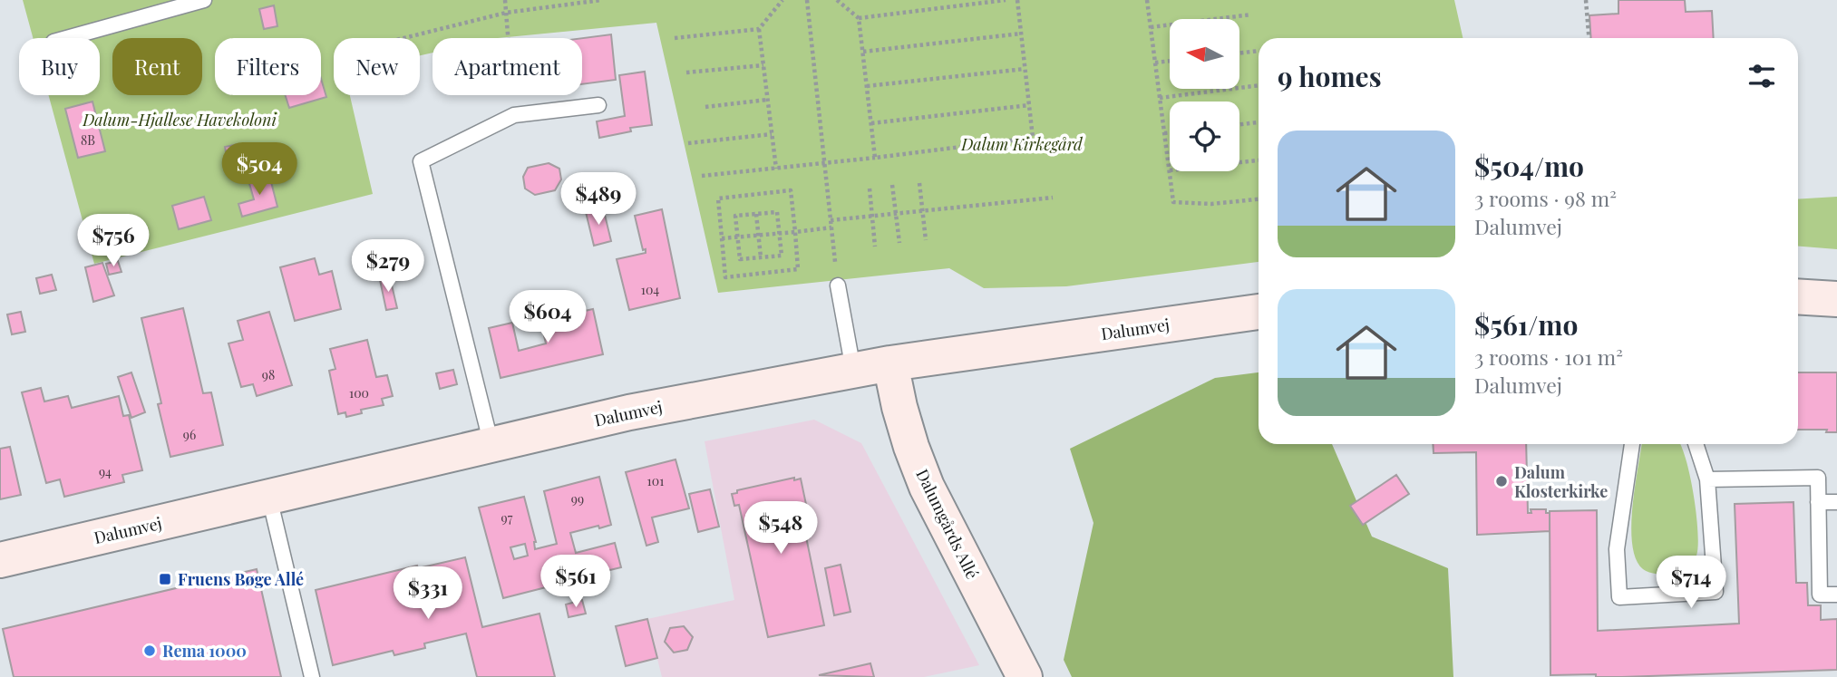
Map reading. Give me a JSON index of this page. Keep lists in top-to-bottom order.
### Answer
{
  "streets": {
    "street": ["Dalumvej", "Dalumgårds Allé"]
  },
  "crossings": [
    ["Dalumvej", "Dalumgårds Allé"]
  ],
  "parks": ["Dalum-Hjallese Havekoloni", "Dalum Kirkegård"],
  "places": {
    "other": ["Dalum Klosterkirke", "Rema 1000"],
    "transit": ["Fruens Bøge Allé"]
  },
  "house_numbers": [
    "8B",
    "104",
    "98",
    "100",
    "96",
    "94",
    "101",
    "99",
    "97"
  ],
  "north": "left",
  "page": {
    "chip": [
      "Buy",
      "Rent",
      "Filters",
      "New",
      "Apartment"
    ],
    "heading": "9 homes",
    "list": [
      {
        "name": "$504/mo",
        "note": "3 rooms · 98 m² · Dalumvej"
      },
      {
        "name": "$561/mo",
        "note": "3 rooms · 101 m² · Dalumvej"
      }
    ],
    "price": [
      "$504",
      "$489",
      "$756",
      "$279",
      "$604",
      "$548",
      "$561",
      "$714",
      "$331"
    ]
  }
}
